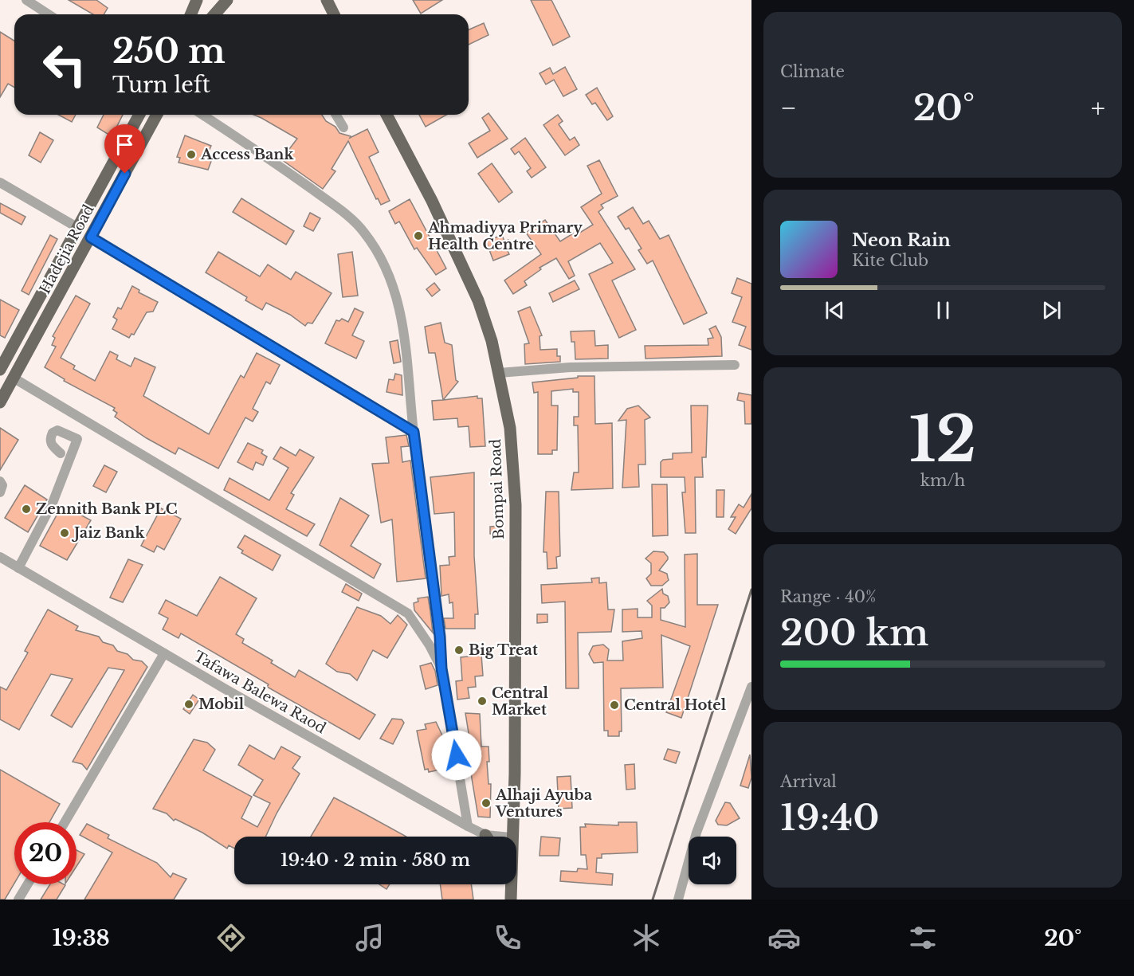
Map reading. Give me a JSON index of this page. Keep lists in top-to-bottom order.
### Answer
{
  "streets": {
    "main road": ["Hadejia Road", "Bompai Road"],
    "street": ["Tafawa Balewa Raod"]
  },
  "places": [
    "Access Bank",
    "Ahmadiyya Primary Health Centre",
    "Zennith Bank PLC",
    "Jaiz Bank",
    "Big Treat",
    "Central Market",
    "Mobil",
    "Central Hotel",
    "Alhaji Ayuba Ventures"
  ],
  "page": {
    "tile": [
      "Climate",
      ["12", "km/h"],
      ["Range · 40%", "200 km"],
      ["Arrival", "19:40"]
    ],
    "turn": ["250 m", "Turn left"],
    "heat": ["−", "20°", "+"],
    "song": ["Neon Rain", "Kite Club"],
    "limit": "20",
    "trip": "19:40 · 2 min · 580 m",
    "tabs": ["19:38", "20°"]
  }
}
